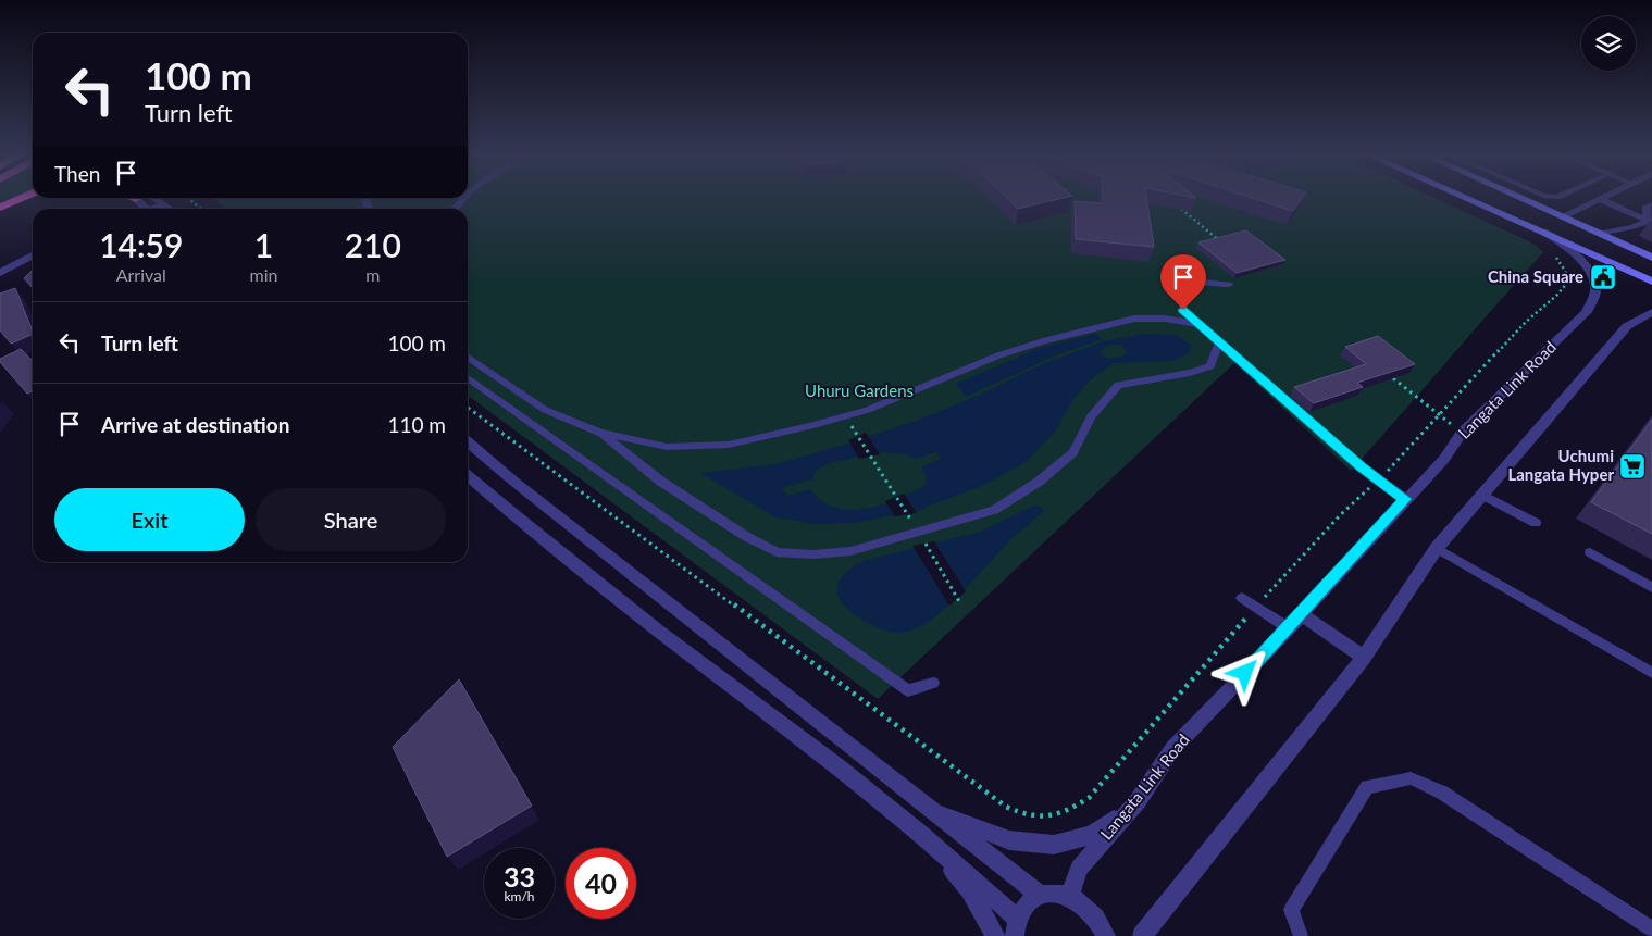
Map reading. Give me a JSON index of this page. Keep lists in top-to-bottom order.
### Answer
{
  "streets": {
    "street": ["Langata Link Road"]
  },
  "parks": ["Uhuru Gardens"],
  "places": {
    "public building": ["China Square"],
    "supermarket": ["Uchumi Langata Hyper"]
  },
  "page": {
    "turn": ["100 m", "Turn left"],
    "then": "Then",
    "eta": [
      "14:59",
      "Arrival",
      "1",
      "min",
      "210",
      "m"
    ],
    "list": [
      {
        "name": "Turn left",
        "value": "100 m"
      },
      {
        "name": "Arrive at destination",
        "value": "110 m"
      }
    ],
    "buttons": ["Exit", "Share"],
    "speed": "33 km/h",
    "limit": "40"
  }
}
